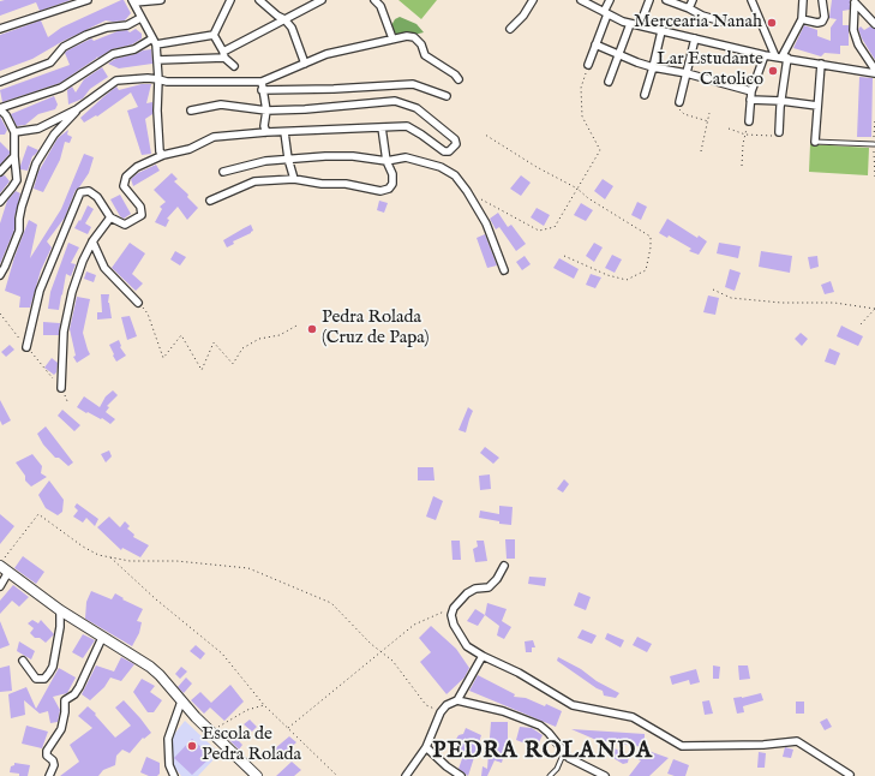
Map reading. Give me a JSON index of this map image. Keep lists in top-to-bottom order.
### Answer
{
  "districts": ["PEDRA ROLANDA"],
  "places": [
    "Mercearia Nanah",
    "Lar Estudante Catolico",
    "Pedra Rolada (Cruz de Papa)",
    "Escola de Pedra Rolada"
  ]
}
